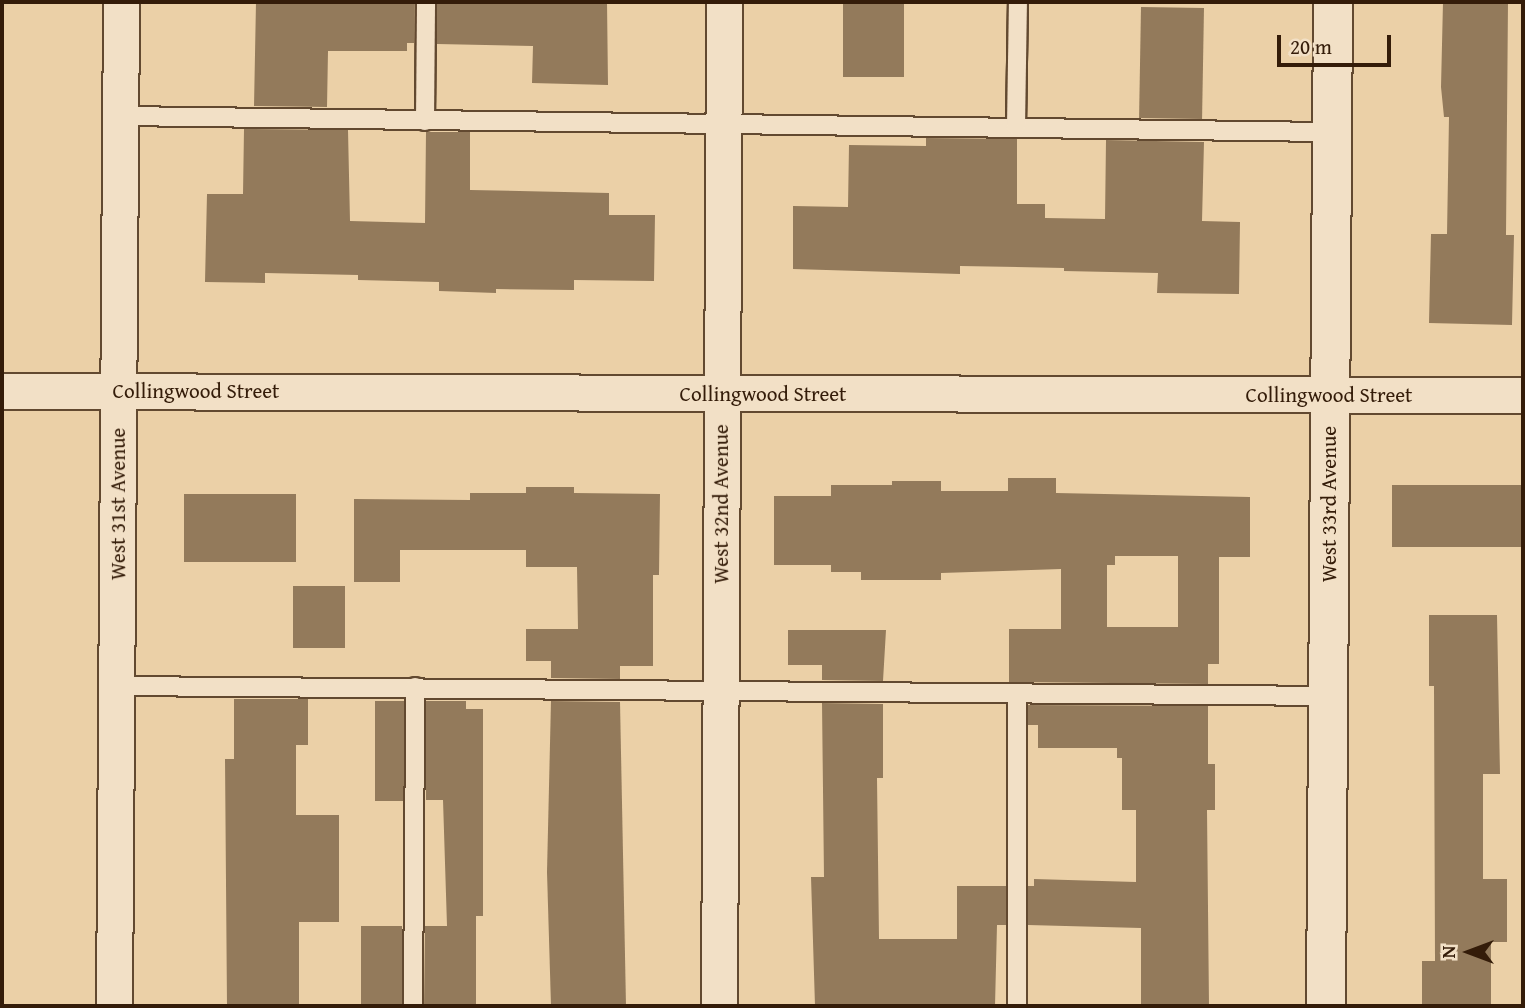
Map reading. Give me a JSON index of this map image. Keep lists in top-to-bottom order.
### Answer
{
  "streets": {
    "street": [
      "Collingwood Street",
      "West 31st Avenue",
      "West 32nd Avenue",
      "West 33rd Avenue"
    ]
  },
  "crossings": [
    ["Collingwood Street", "West 31st Avenue"],
    ["Collingwood Street", "West 32nd Avenue"],
    ["Collingwood Street", "West 33rd Avenue"]
  ],
  "scale_bar": "20 m",
  "north": "left"
}
